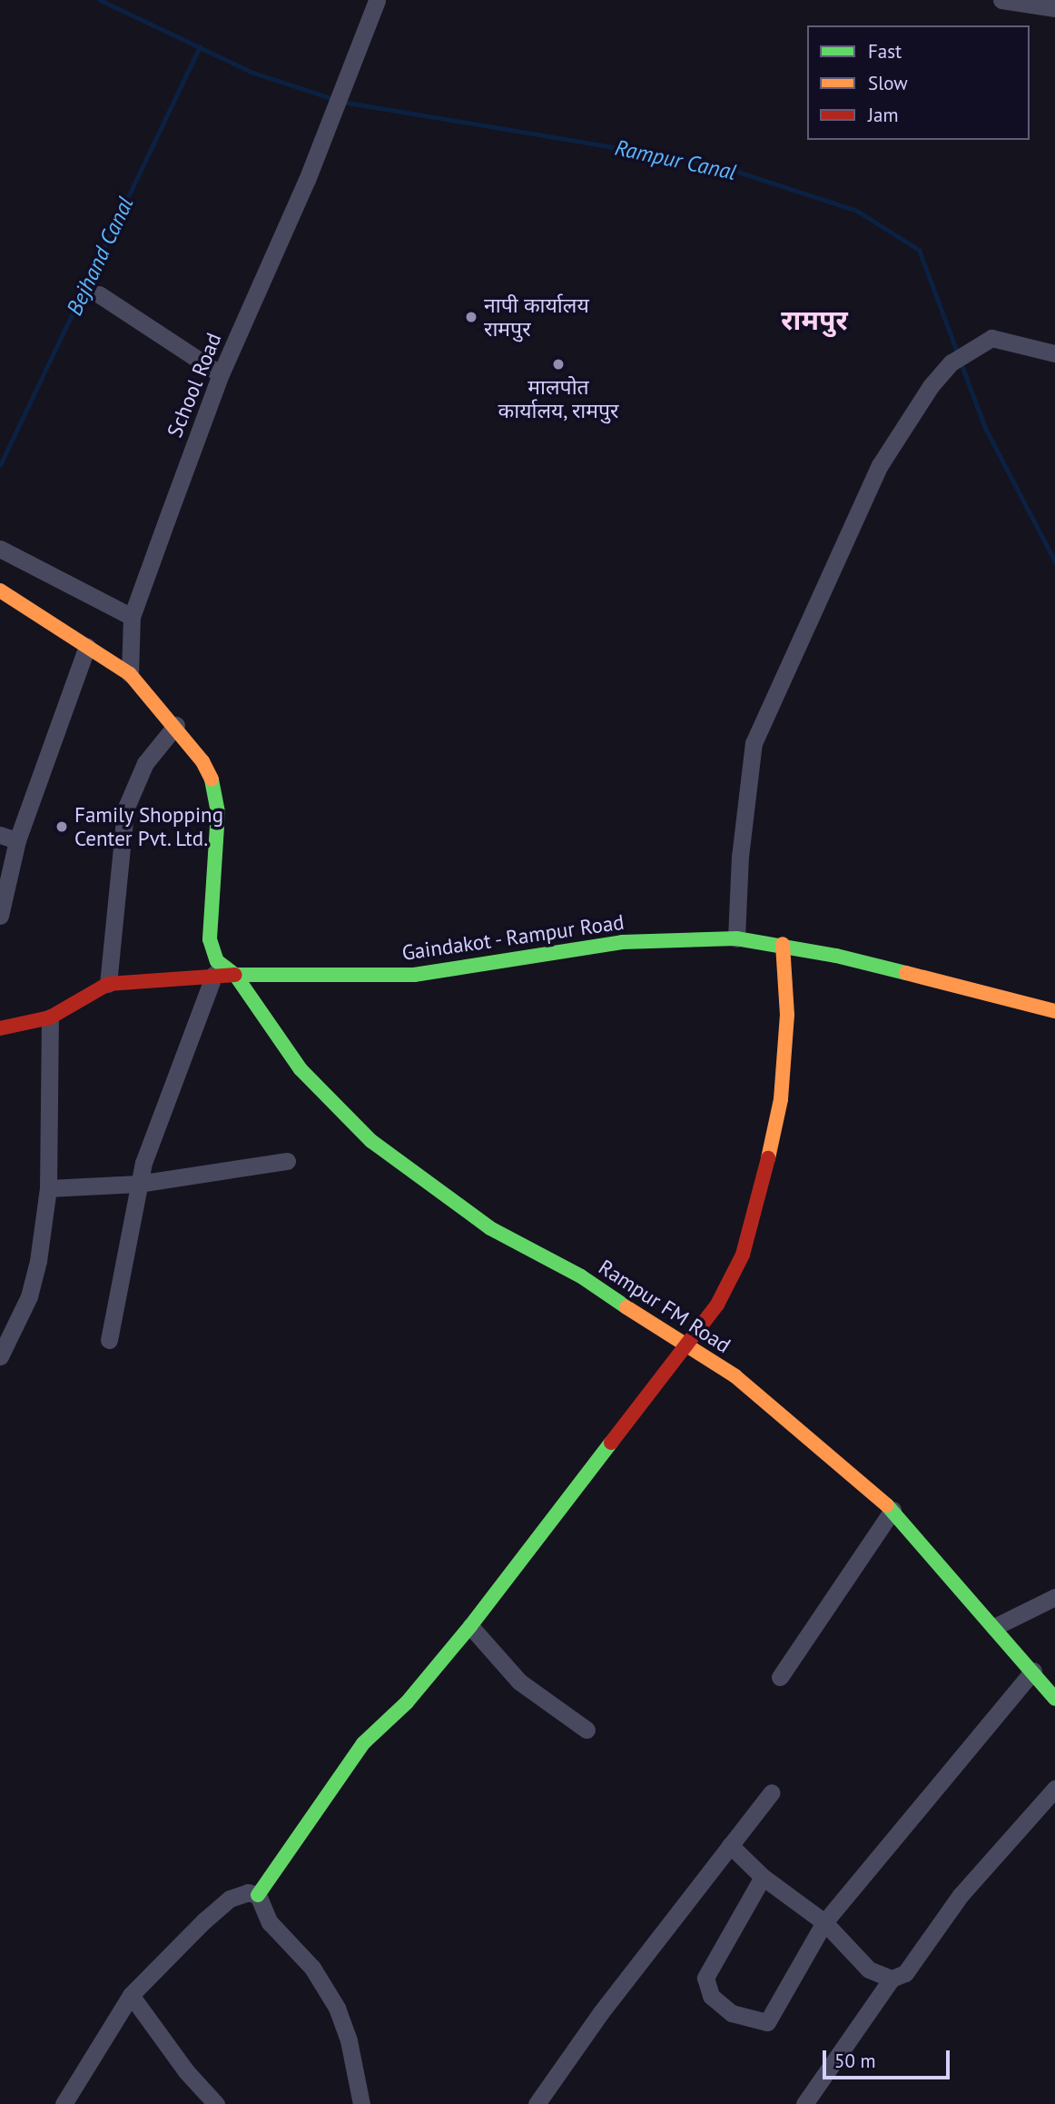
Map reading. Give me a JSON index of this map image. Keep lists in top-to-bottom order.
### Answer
{
  "streets": {
    "street": ["School Road", "Gaindakot - Rampur Road", "Rampur FM Road"]
  },
  "crossings": [
    ["Gaindakot - Rampur Road", "Rampur FM Road"]
  ],
  "districts": ["रामपुर"],
  "water": ["Rampur Canal", "Bejhand Canal"],
  "places": ["नापी कार्यालय रामपुर", "मालपोत कार्यालय, रामपुर", "Family Shopping Center Pvt. Ltd."],
  "legend": ["Fast", "Slow", "Jam"],
  "scale_bar": "50 m"
}
